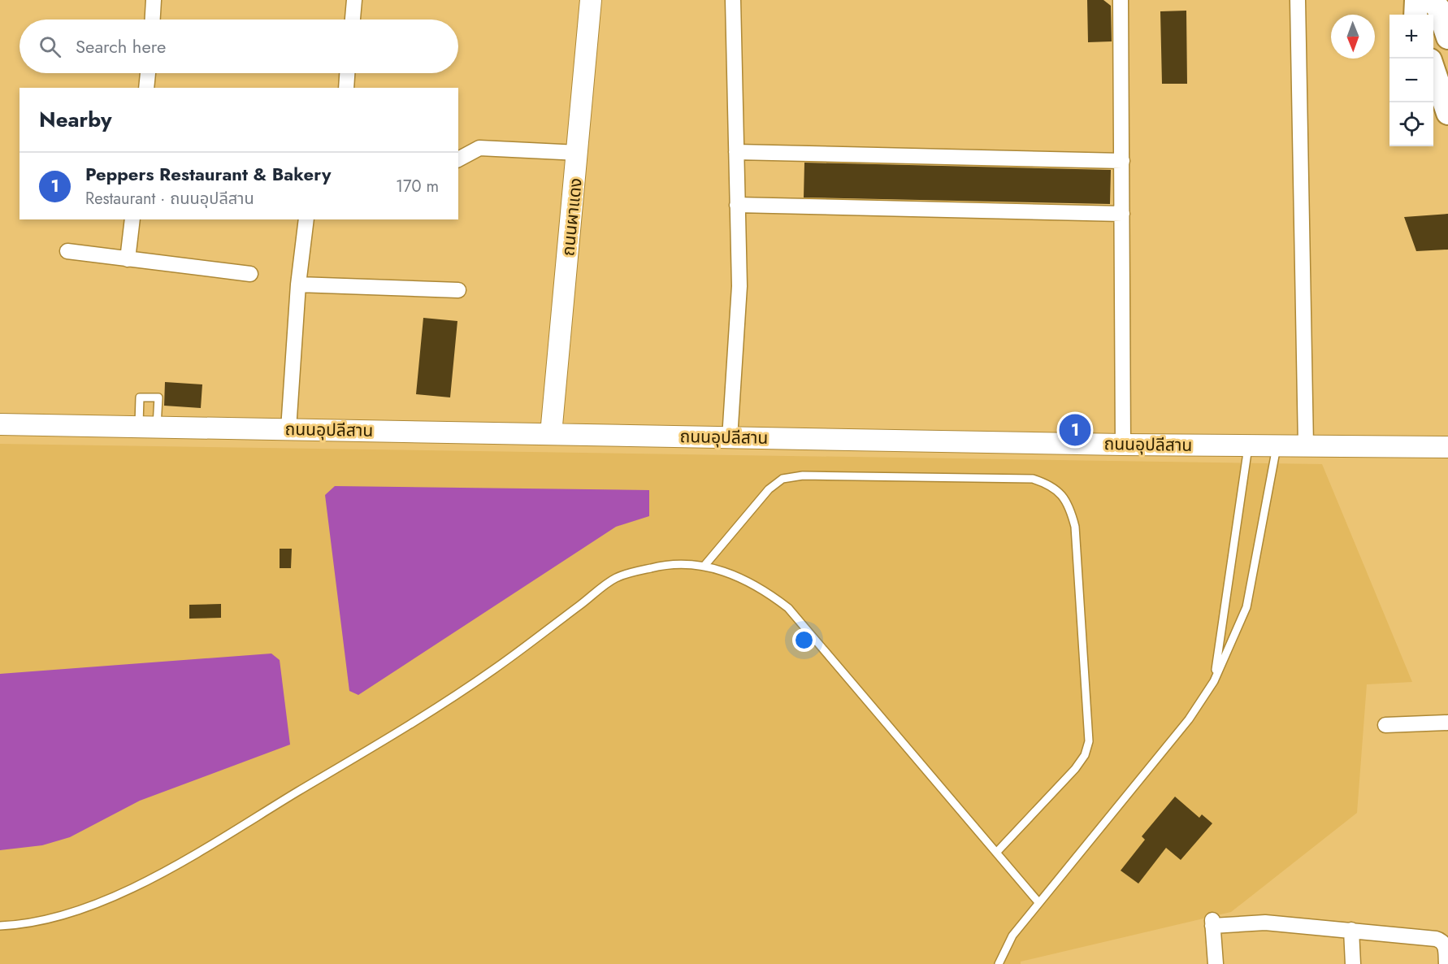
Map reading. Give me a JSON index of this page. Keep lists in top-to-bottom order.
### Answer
{
  "streets": {
    "main road": ["ถนนผาแดง", "ถนนอุปลีสาน"]
  },
  "crossings": [
    ["ถนนผาแดง", "ถนนอุปลีสาน"]
  ],
  "north": "bottom",
  "page": {
    "map_buttons": ["+", "−"],
    "search": "Search here",
    "heading": "Nearby",
    "list": [
      {
        "mark": "1",
        "name": "Peppers Restaurant & Bakery",
        "note": "Restaurant · ถนนอุปลีสาน",
        "value": "170 m"
      }
    ],
    "pins": "1"
  }
}
